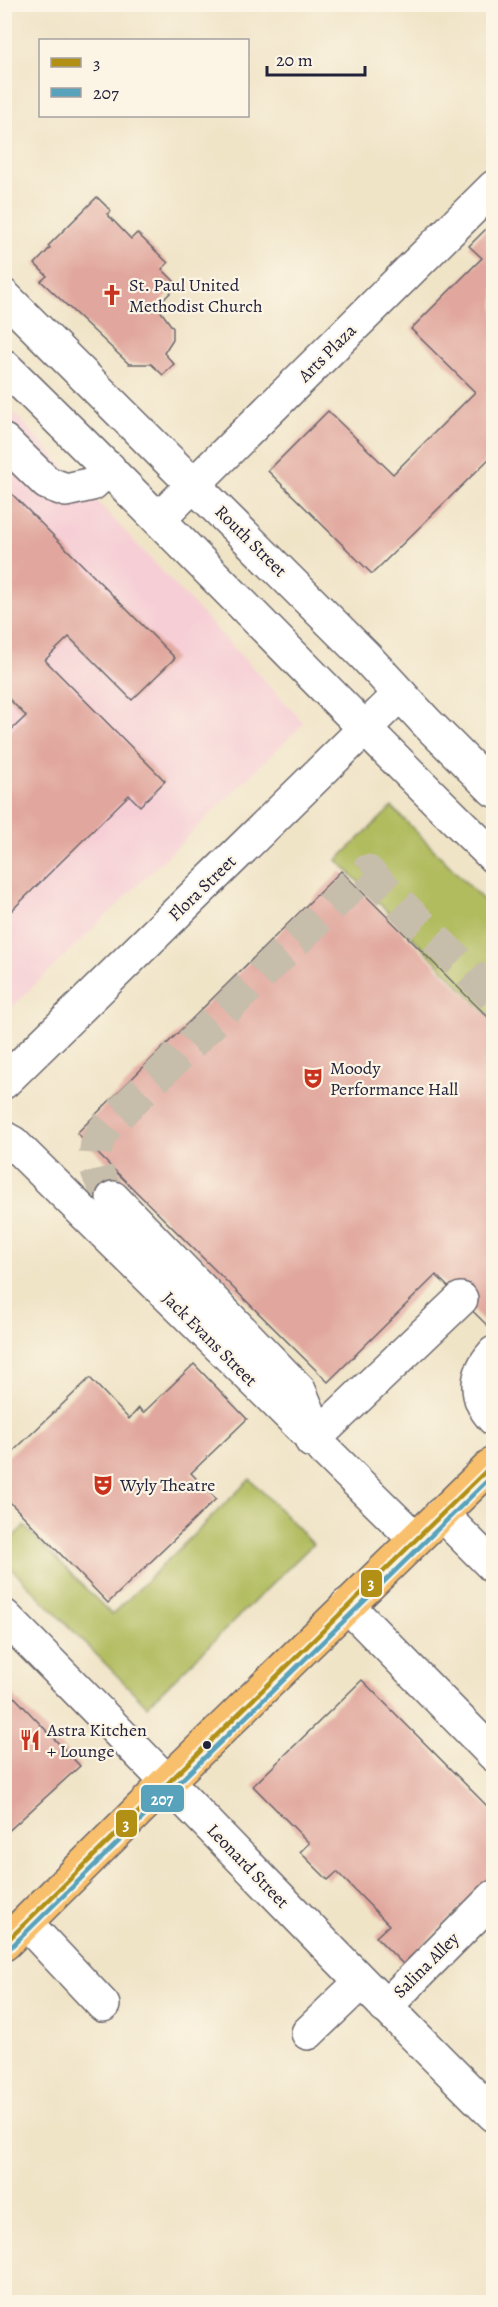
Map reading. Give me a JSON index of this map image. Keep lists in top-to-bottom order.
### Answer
{
  "streets": {
    "street": [
      "Arts Plaza",
      "Routh Street",
      "Flora Street",
      "Jack Evans Street",
      "Leonard Street",
      "Salina Alley"
    ]
  },
  "crossings": [
    ["Arts Plaza", "Routh Street"],
    ["Routh Street", "Flora Street"],
    ["Leonard Street", "Salina Alley"]
  ],
  "places": {
    "church": ["St. Paul United Methodist Church"],
    "theatre": ["Moody Performance Hall", "Wyly Theatre"],
    "restaurant": ["Astra Kitchen + Lounge"]
  },
  "lines": ["transit line 3", "transit line 207"],
  "legend": ["3", "207"],
  "scale_bar": "20 m"
}
